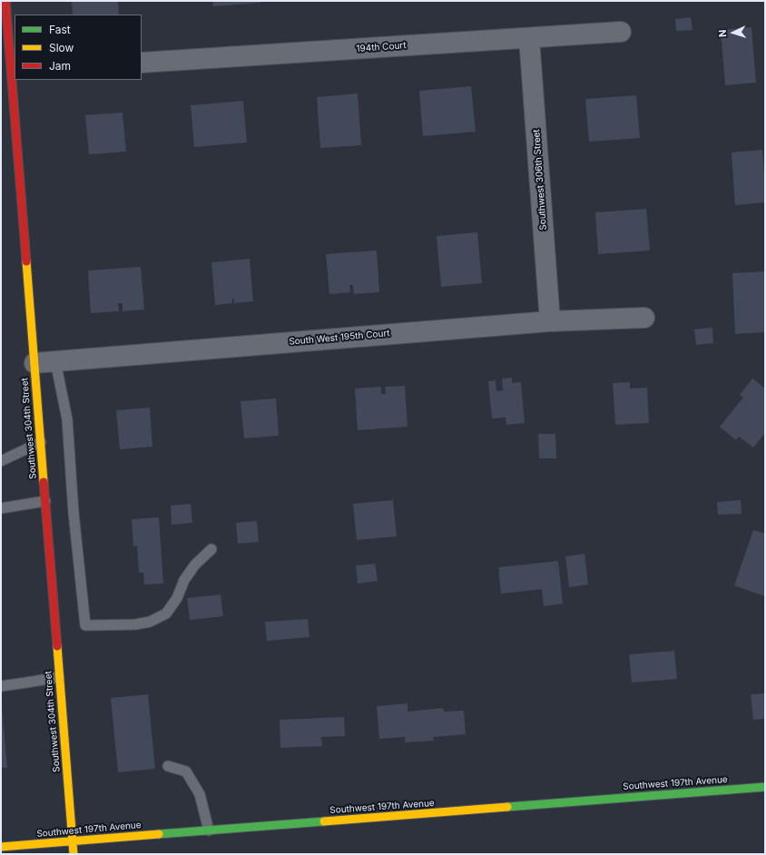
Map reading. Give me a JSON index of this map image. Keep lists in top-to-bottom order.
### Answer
{
  "streets": {
    "street": [
      "194th Court",
      "Southwest 306th Street",
      "South West 195th Court",
      "Southwest 304th Street",
      "Southwest 197th Avenue"
    ]
  },
  "crossings": [
    ["194th Court", "Southwest 306th Street"],
    ["Southwest 306th Street", "South West 195th Court"],
    ["South West 195th Court", "Southwest 304th Street"],
    ["Southwest 304th Street", "Southwest 197th Avenue"]
  ],
  "legend": ["Fast", "Slow", "Jam"],
  "north": "left"
}
